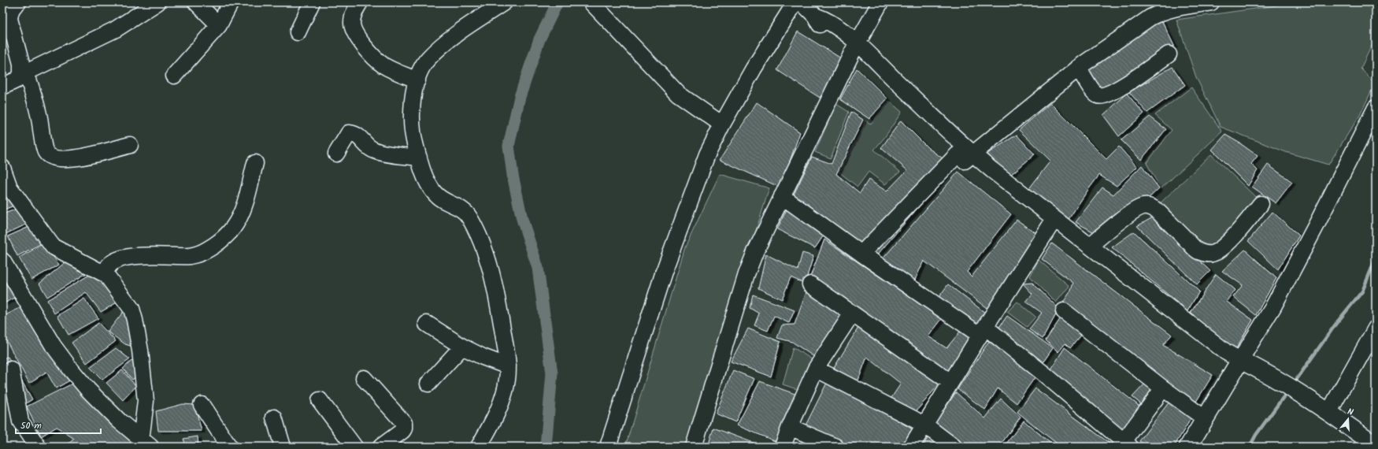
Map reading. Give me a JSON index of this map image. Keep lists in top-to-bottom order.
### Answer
{
  "scale_bar": "50 m",
  "north": "top"
}
